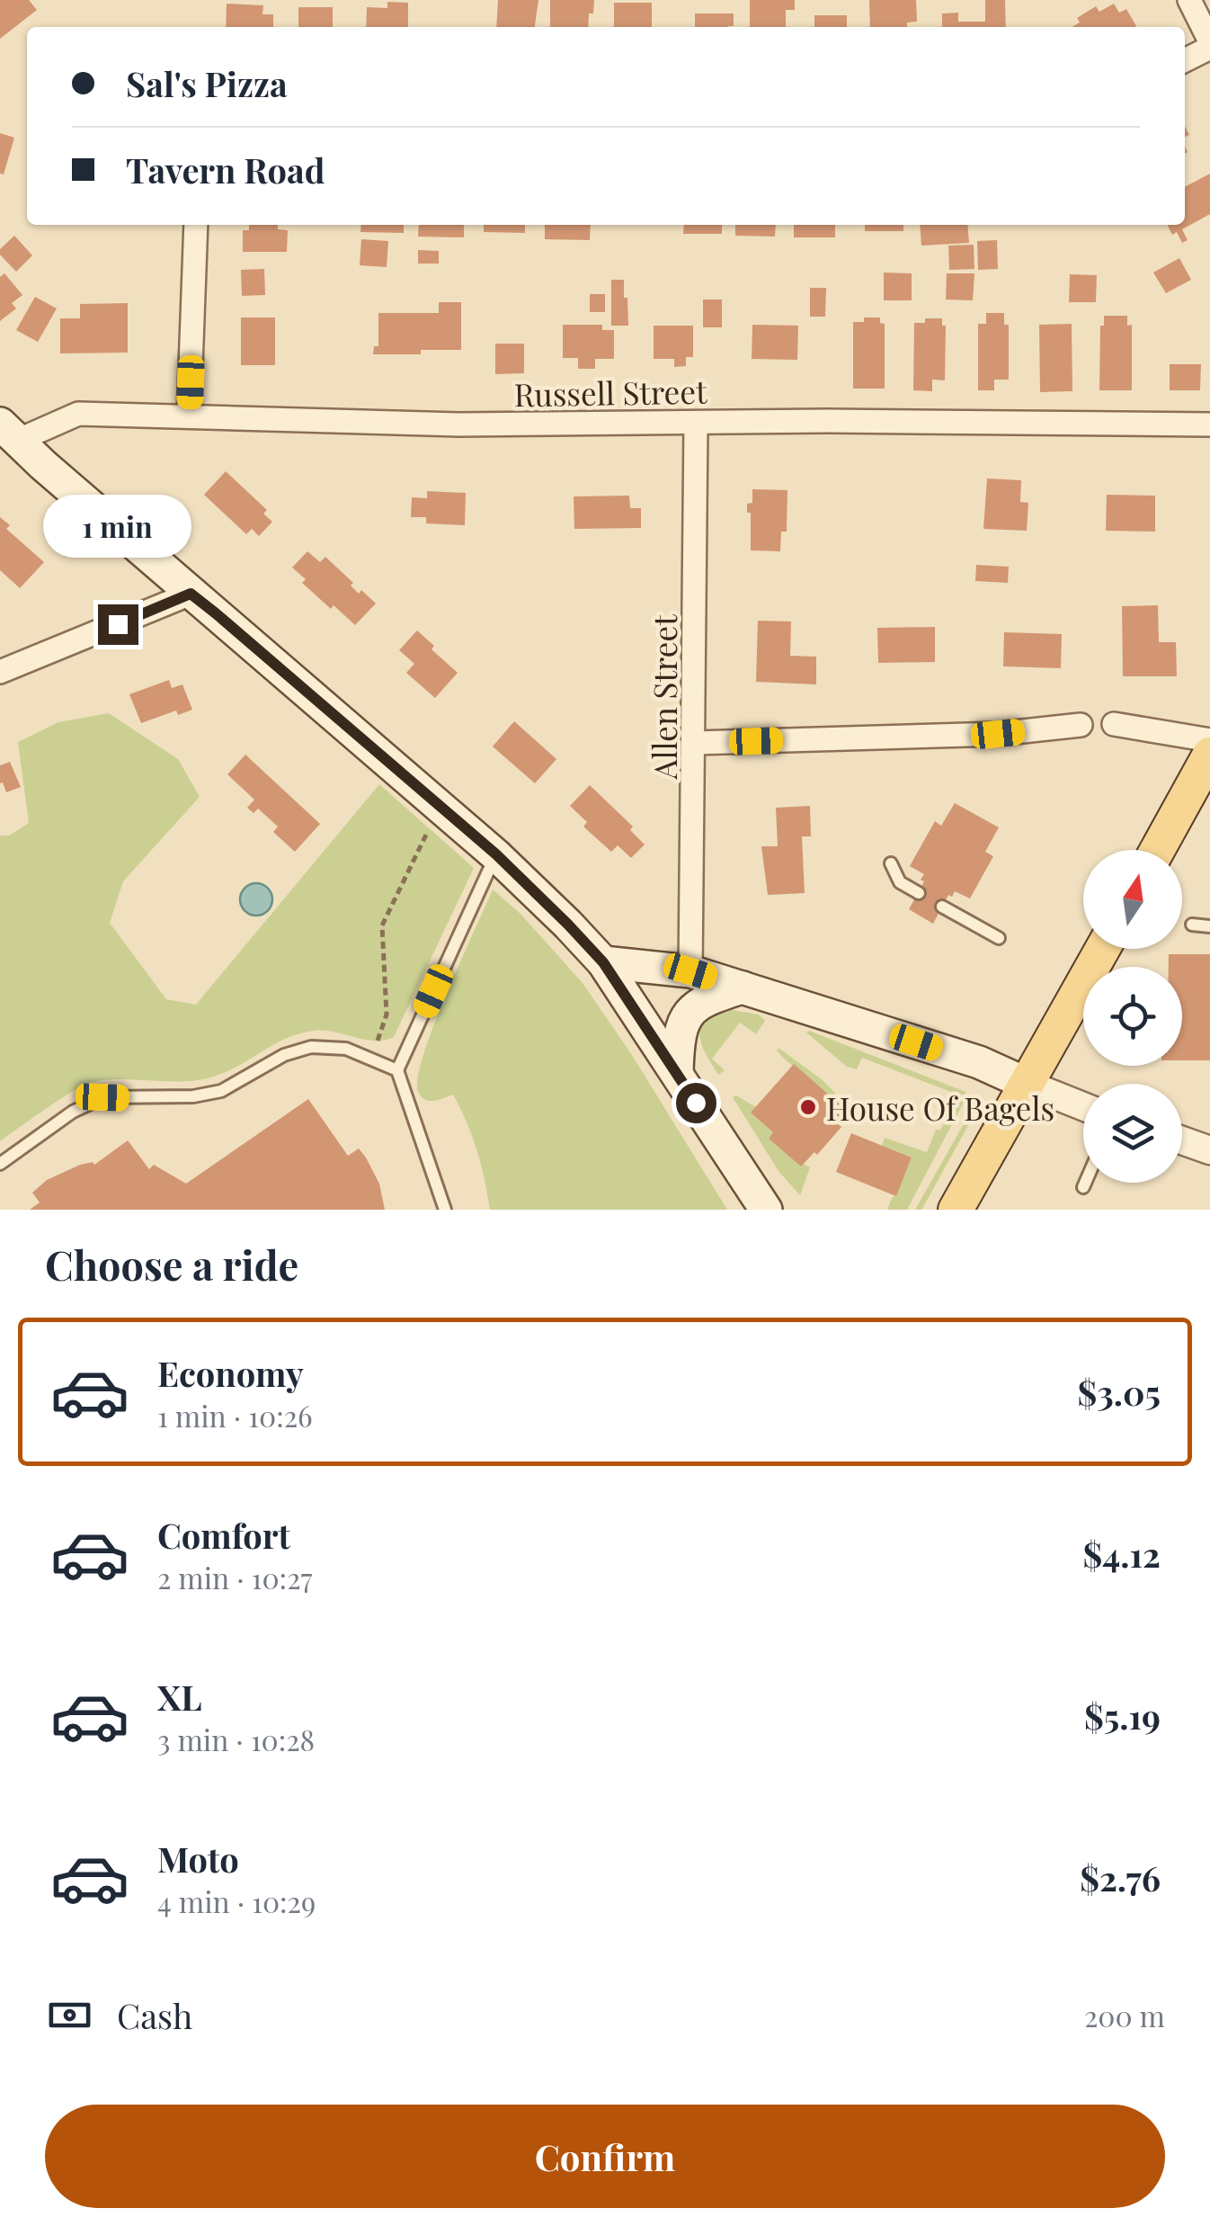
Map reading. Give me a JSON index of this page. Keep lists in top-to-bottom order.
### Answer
{
  "streets": {
    "street": ["Russell Street", "Allen Street"]
  },
  "crossings": [
    ["Russell Street", "Allen Street"]
  ],
  "places": ["House Of Bagels"],
  "north": "top",
  "page": {
    "banner": ["Sal's Pizza", "Tavern Road"],
    "bubble": "1 min",
    "heading": "Choose a ride",
    "list": [
      {
        "name": "Economy",
        "note": "1 min · 10:26",
        "value": "$3.05"
      },
      {
        "name": "Comfort",
        "note": "2 min · 10:27",
        "value": "$4.12"
      },
      {
        "name": "XL",
        "note": "3 min · 10:28",
        "value": "$5.19"
      },
      {
        "name": "Moto",
        "note": "4 min · 10:29",
        "value": "$2.76"
      }
    ],
    "pay": ["Cash", "200 m"],
    "buttons": "Confirm"
  }
}
